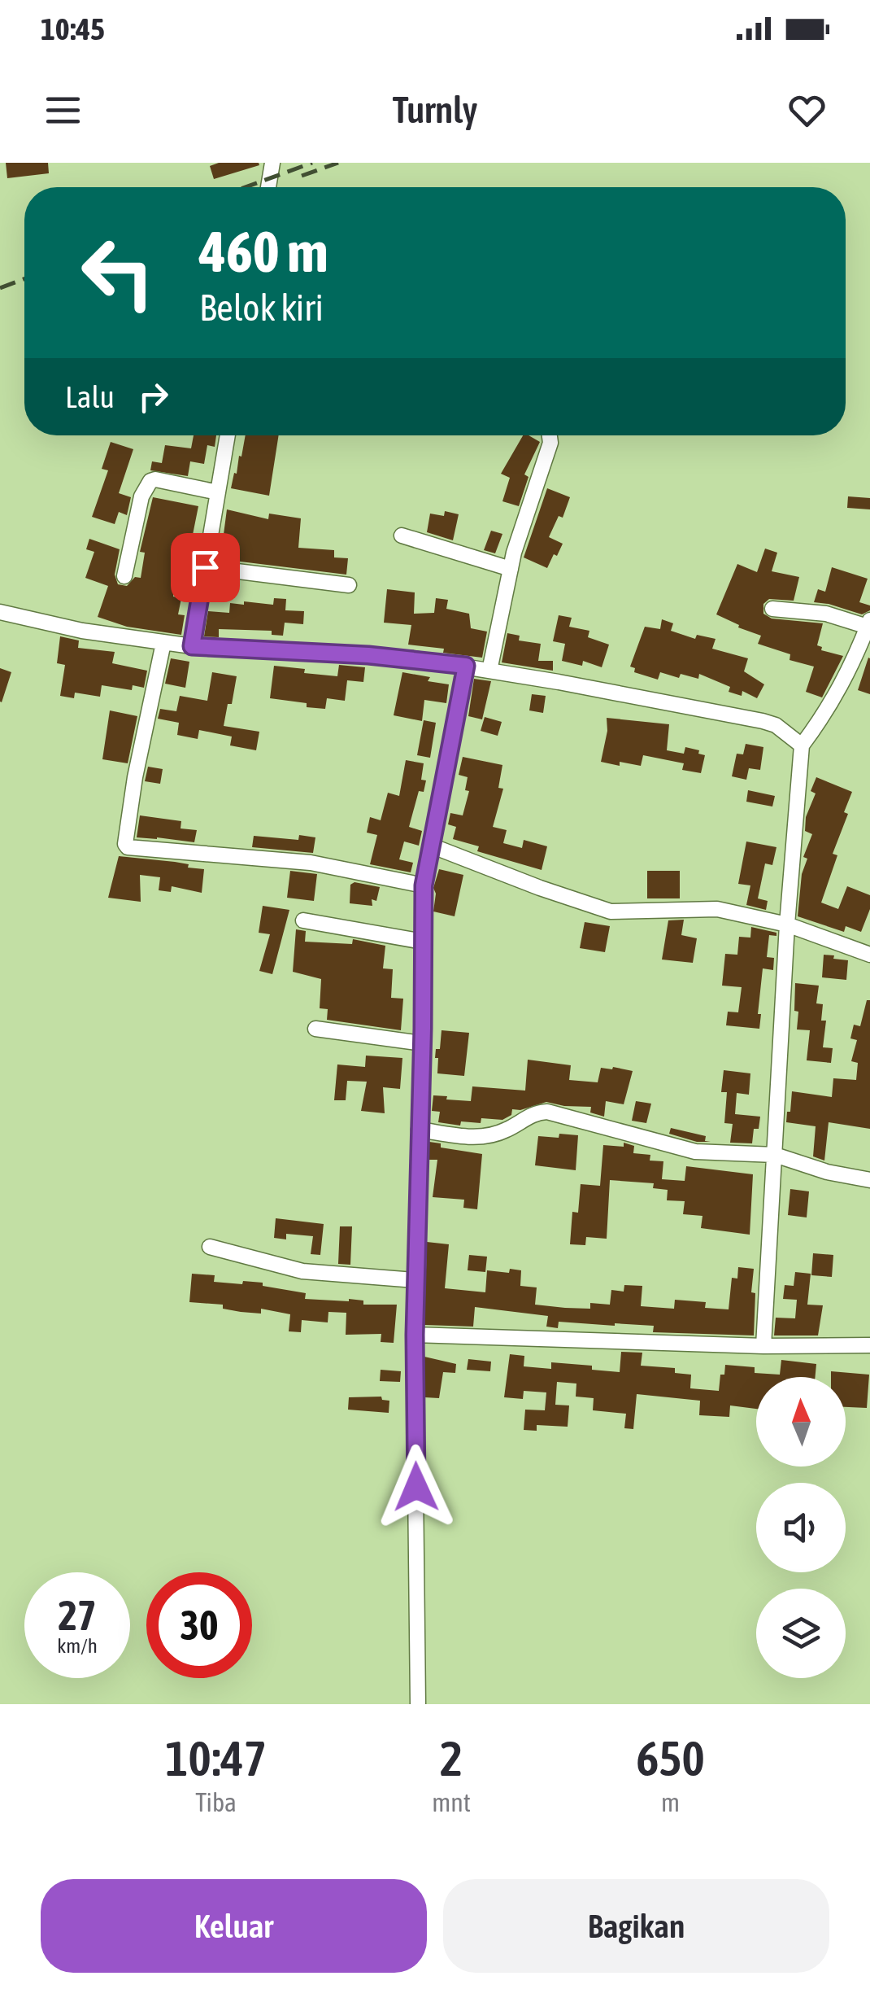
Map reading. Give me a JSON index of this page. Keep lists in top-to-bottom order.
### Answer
{
  "north": "top",
  "page": {
    "status": "10:45",
    "header": "Turnly",
    "turn": ["460 m", "Belok kiri"],
    "then": "Lalu",
    "speed": "27 km/h",
    "limit": "30",
    "eta": [
      "10:47",
      "Tiba",
      "2",
      "mnt",
      "650",
      "m"
    ],
    "buttons": ["Keluar", "Bagikan"]
  }
}
